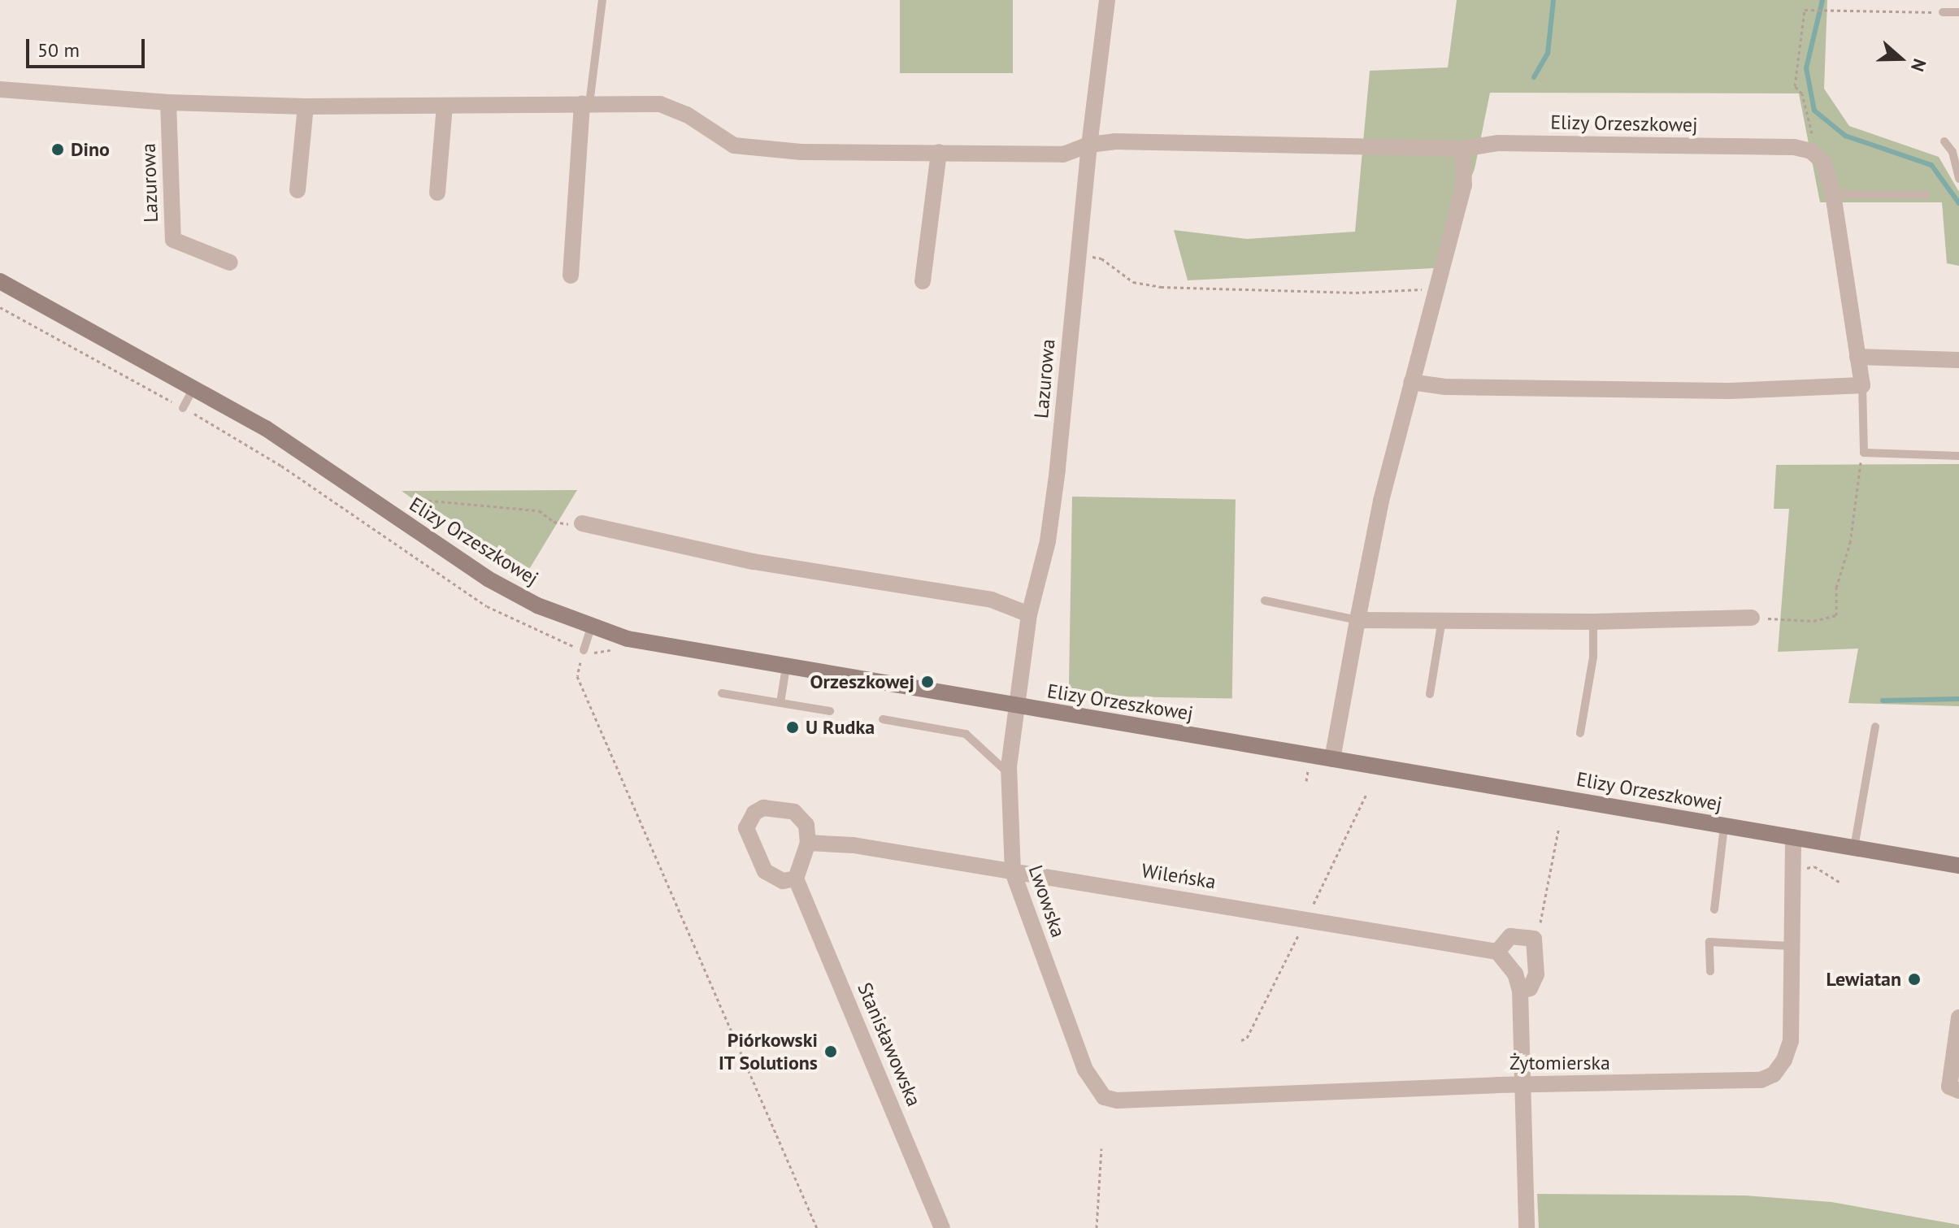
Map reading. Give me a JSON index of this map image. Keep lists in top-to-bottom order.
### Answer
{
  "streets": {
    "street": [
      "Elizy Orzeszkowej",
      "Lazurowa",
      "Wileńska",
      "Lwowska",
      "Stanisławowska",
      "Żytomierska"
    ]
  },
  "crossings": [
    ["Elizy Orzeszkowej", "Lazurowa"],
    ["Elizy Orzeszkowej", "Lwowska"],
    ["Elizy Orzeszkowej", "Żytomierska"],
    ["Wileńska", "Lwowska"],
    ["Wileńska", "Stanisławowska"],
    ["Lwowska", "Żytomierska"]
  ],
  "places": [
    "Dino",
    "Orzeszkowej",
    "U Rudka",
    "Lewiatan",
    "Piórkowski IT Solutions"
  ],
  "scale_bar": "50 m",
  "north": "right"
}
